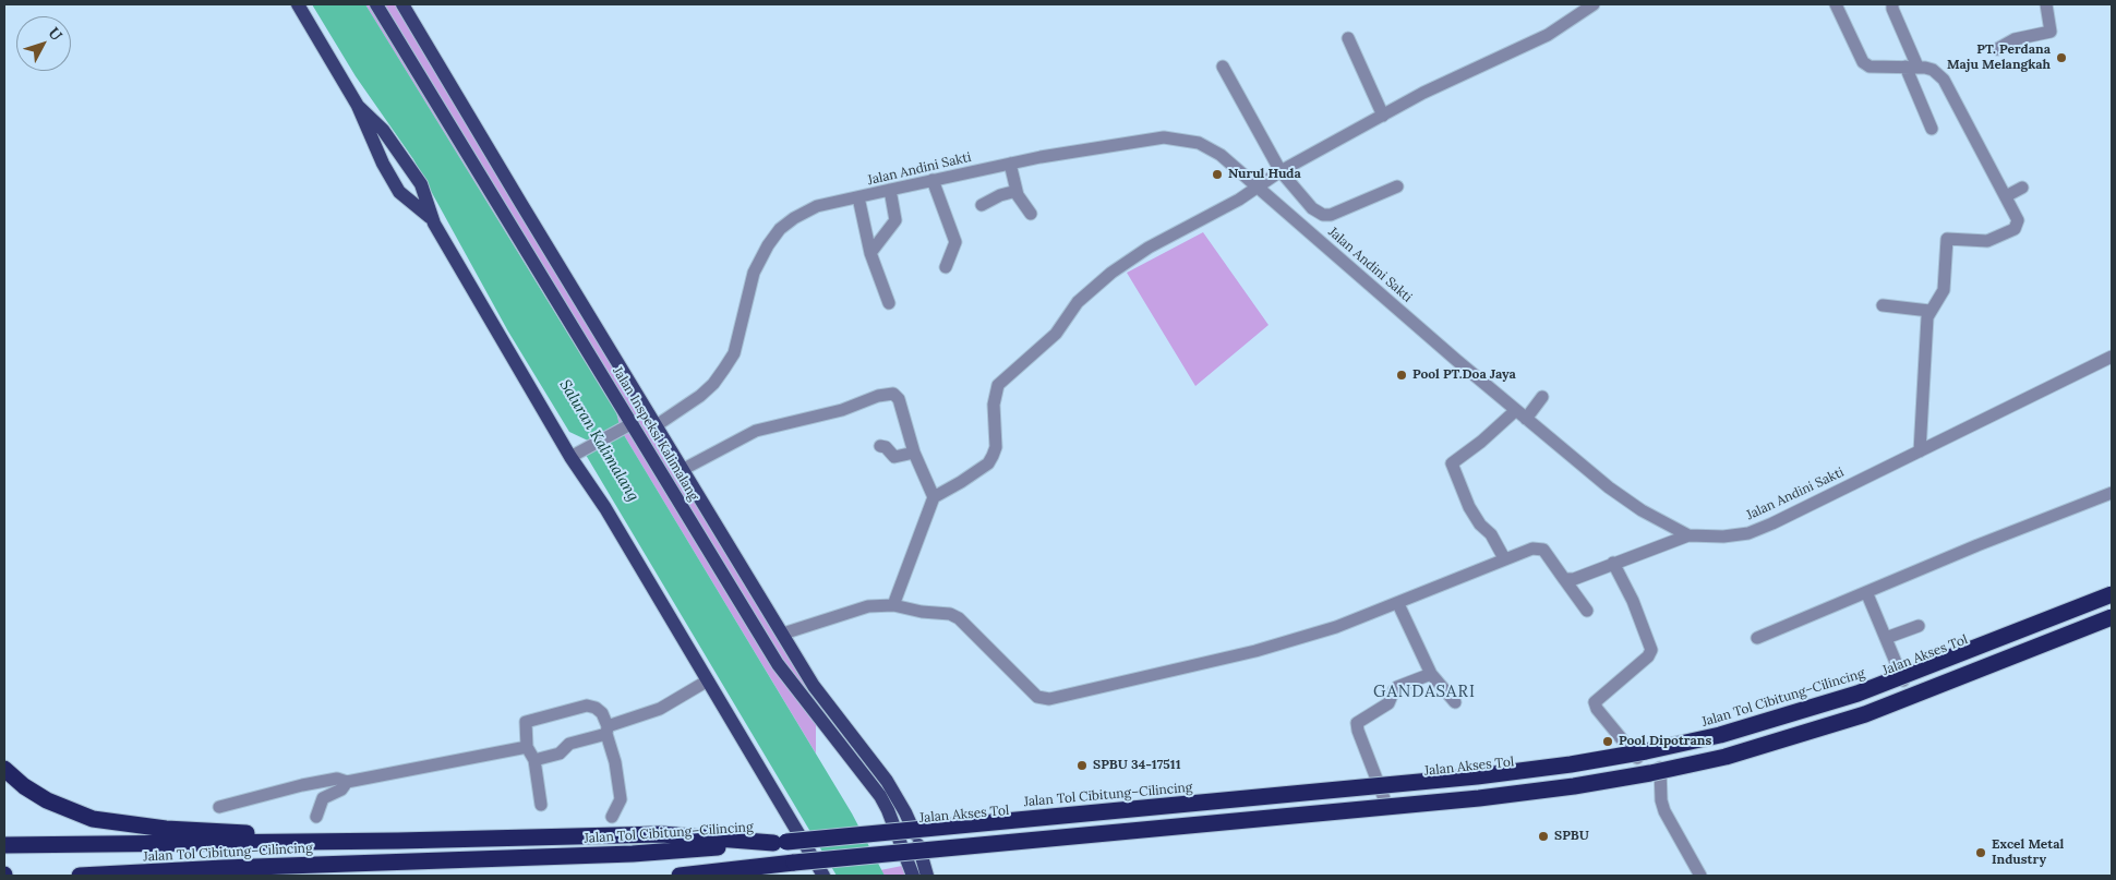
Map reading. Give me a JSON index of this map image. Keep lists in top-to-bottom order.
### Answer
{
  "streets": {
    "highway": ["Jalan Tol Cibitung–Cilincing"],
    "main road": ["Jalan Inspeksi Kalimalang", "Jalan Akses Tol"],
    "street": ["Jalan Andini Sakti"]
  },
  "crossings": [
    ["Jalan Andini Sakti", "Jalan Inspeksi Kalimalang"],
    ["Jalan Inspeksi Kalimalang", "Jalan Akses Tol"]
  ],
  "districts": ["GANDASARI"],
  "water": ["Saluran Kalimalang"],
  "places": [
    "PT. Perdana Maju Melangkah",
    "Nurul Huda",
    "Pool PT.Doa Jaya",
    "Pool Dipotrans",
    "SPBU 34-17511",
    "SPBU",
    "Excel Metal Industry"
  ],
  "north": "top right"
}
